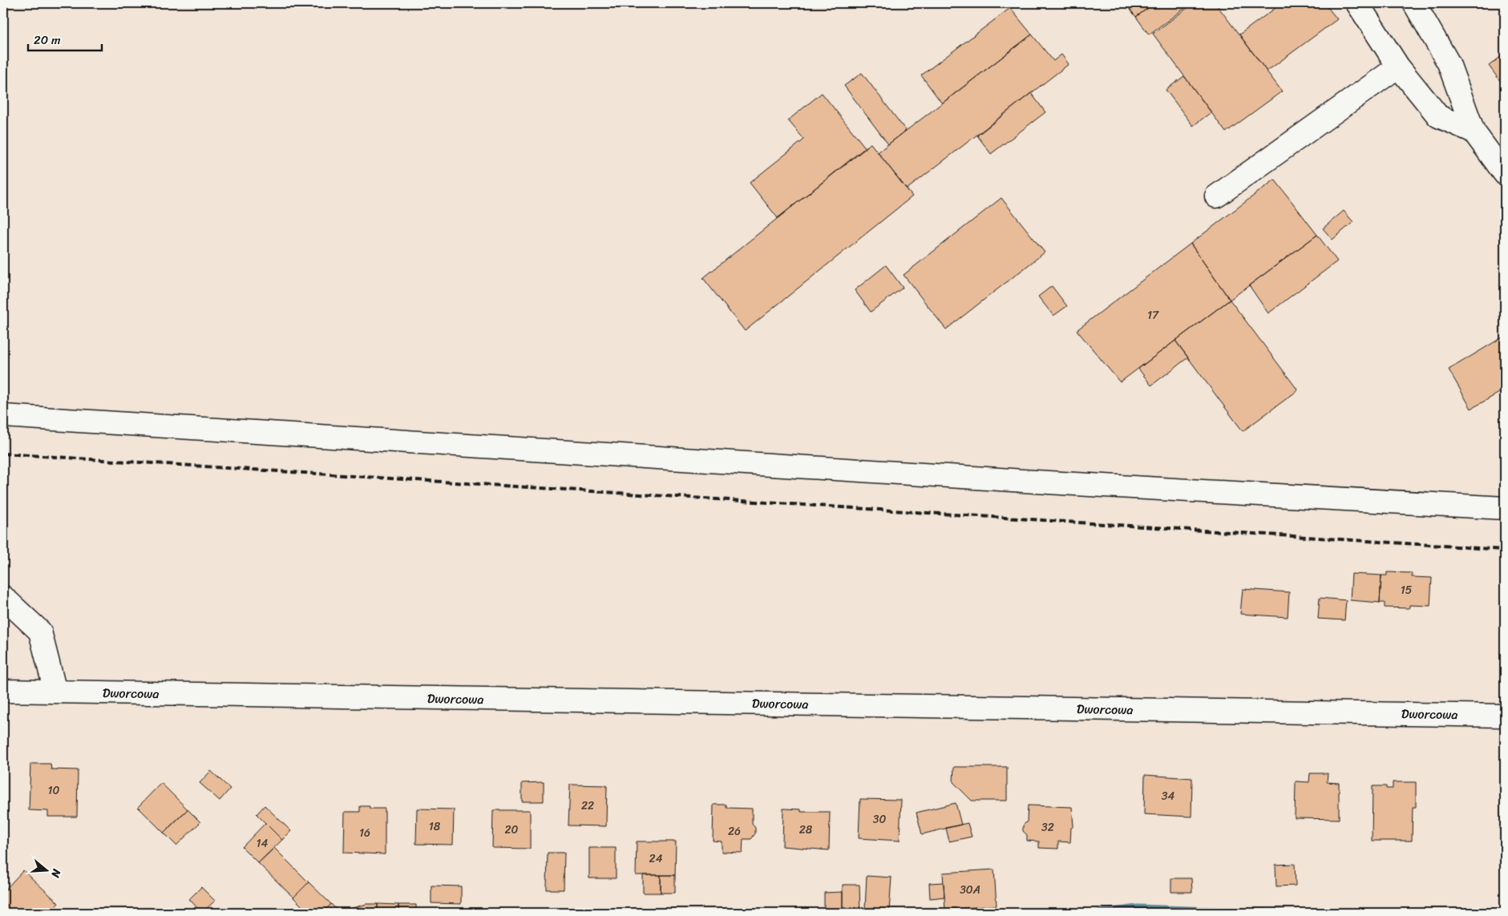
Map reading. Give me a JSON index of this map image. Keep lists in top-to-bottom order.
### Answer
{
  "streets": {
    "street": ["Dworcowa"]
  },
  "house_numbers": [
    "17",
    "15",
    "10",
    "34",
    "22",
    "30",
    "18",
    "32",
    "20",
    "28",
    "26",
    "16",
    "14",
    "24",
    "30A"
  ],
  "scale_bar": "20 m",
  "north": "right"
}
